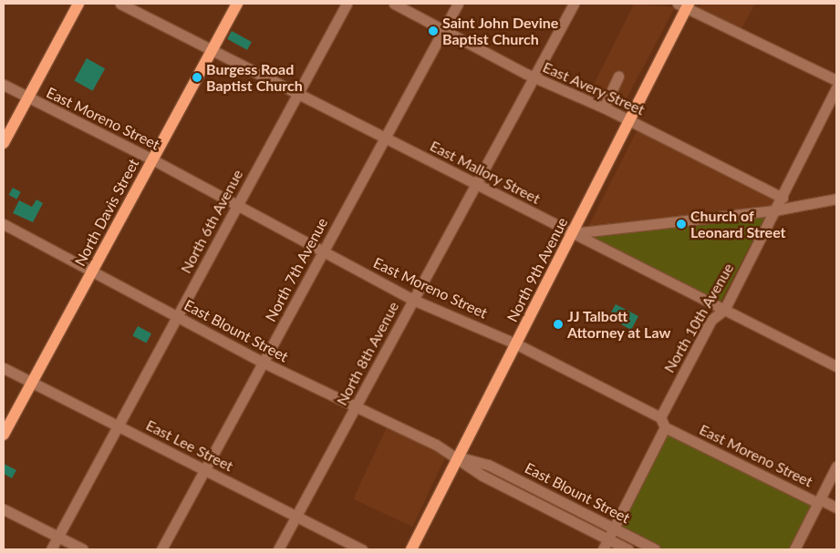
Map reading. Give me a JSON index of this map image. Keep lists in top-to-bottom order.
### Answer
{
  "streets": {
    "main road": ["North Davis Street", "North 9th Avenue"],
    "street": [
      "East Avery Street",
      "East Moreno Street",
      "East Mallory Street",
      "North 6th Avenue",
      "North 7th Avenue",
      "North 10th Avenue",
      "East Blount Street",
      "North 8th Avenue",
      "East Lee Street"
    ]
  },
  "crossings": [
    ["East Avery Street", "North 7th Avenue"],
    ["East Avery Street", "North 9th Avenue"],
    ["East Avery Street", "North 10th Avenue"],
    ["East Avery Street", "North 8th Avenue"],
    ["East Moreno Street", "North Davis Street"],
    ["East Moreno Street", "North 6th Avenue"],
    ["East Moreno Street", "North 7th Avenue"],
    ["East Moreno Street", "North 9th Avenue"],
    ["East Moreno Street", "North 10th Avenue"],
    ["East Moreno Street", "North 8th Avenue"],
    ["East Mallory Street", "North Davis Street"],
    ["East Mallory Street", "North 6th Avenue"],
    ["East Mallory Street", "North 7th Avenue"],
    ["East Mallory Street", "North 9th Avenue"],
    ["East Mallory Street", "North 10th Avenue"],
    ["East Mallory Street", "North 8th Avenue"],
    ["North Davis Street", "East Blount Street"],
    ["North Davis Street", "East Lee Street"],
    ["North 6th Avenue", "East Blount Street"],
    ["North 6th Avenue", "East Lee Street"],
    ["North 7th Avenue", "East Blount Street"],
    ["North 7th Avenue", "East Lee Street"],
    ["North 9th Avenue", "East Blount Street"],
    ["East Blount Street", "North 8th Avenue"],
    ["North 8th Avenue", "East Lee Street"]
  ],
  "places": [
    "Saint John Devine Baptist Church",
    "Burgess Road Baptist Church",
    "Church of Leonard Street",
    "JJ Talbott Attorney at Law"
  ]
}
